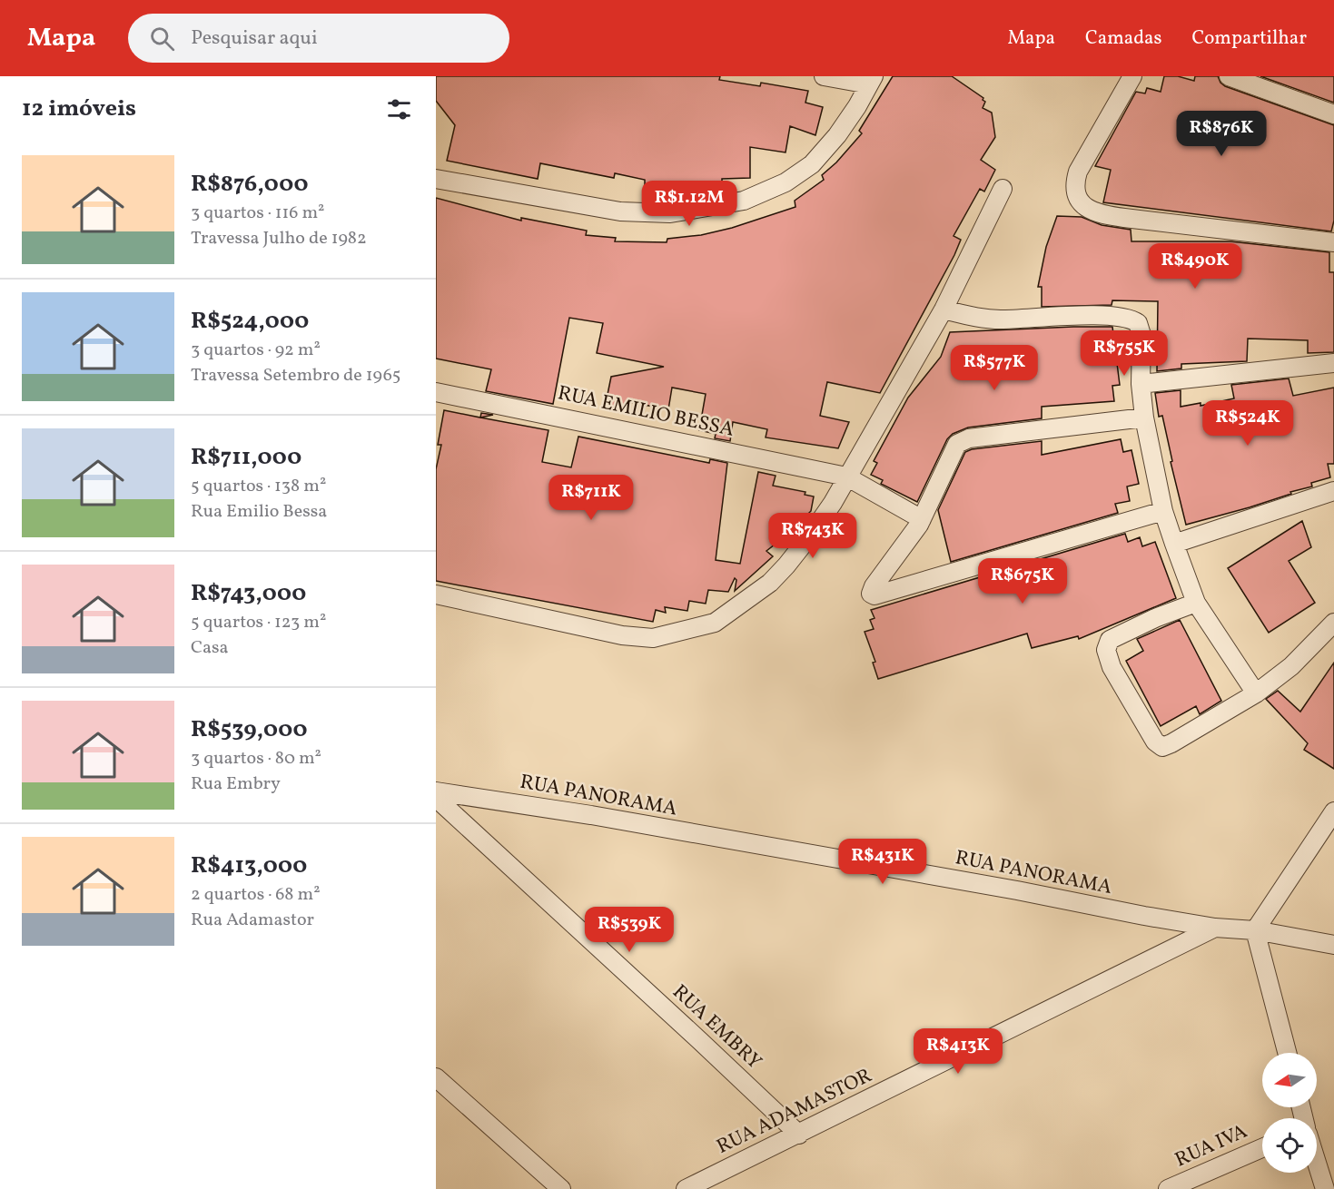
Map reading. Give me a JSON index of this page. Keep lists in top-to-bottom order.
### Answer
{
  "streets": {
    "street": [
      "RUA EMILIO BESSA",
      "RUA PANORAMA",
      "RUA EMBRY",
      "RUA ADAMASTOR",
      "RUA IVA"
    ]
  },
  "crossings": [
    ["RUA PANORAMA", "RUA ADAMASTOR"],
    ["RUA EMBRY", "RUA ADAMASTOR"]
  ],
  "north": "left",
  "page": {
    "header": "Mapa",
    "search": "Pesquisar aqui",
    "nav": ["Mapa", "Camadas", "Compartilhar"],
    "heading": "12 imóveis",
    "price": [
      "R$876K",
      "R$1.12M",
      "R$490K",
      "R$755K",
      "R$577K",
      "R$524K",
      "R$711K",
      "R$743K",
      "R$675K",
      "R$431K",
      "R$539K",
      "R$413K"
    ],
    "list": [
      {
        "name": "R$876,000",
        "note": "3 quartos · 116 m² · Travessa Julho de 1982"
      },
      {
        "name": "R$524,000",
        "note": "3 quartos · 92 m² · Travessa Setembro de 1965"
      },
      {
        "name": "R$711,000",
        "note": "5 quartos · 138 m² · Rua Emilio Bessa"
      },
      {
        "name": "R$743,000",
        "note": "5 quartos · 123 m² · Casa"
      },
      {
        "name": "R$539,000",
        "note": "3 quartos · 80 m² · Rua Embry"
      },
      {
        "name": "R$413,000",
        "note": "2 quartos · 68 m² · Rua Adamastor"
      }
    ]
  }
}
